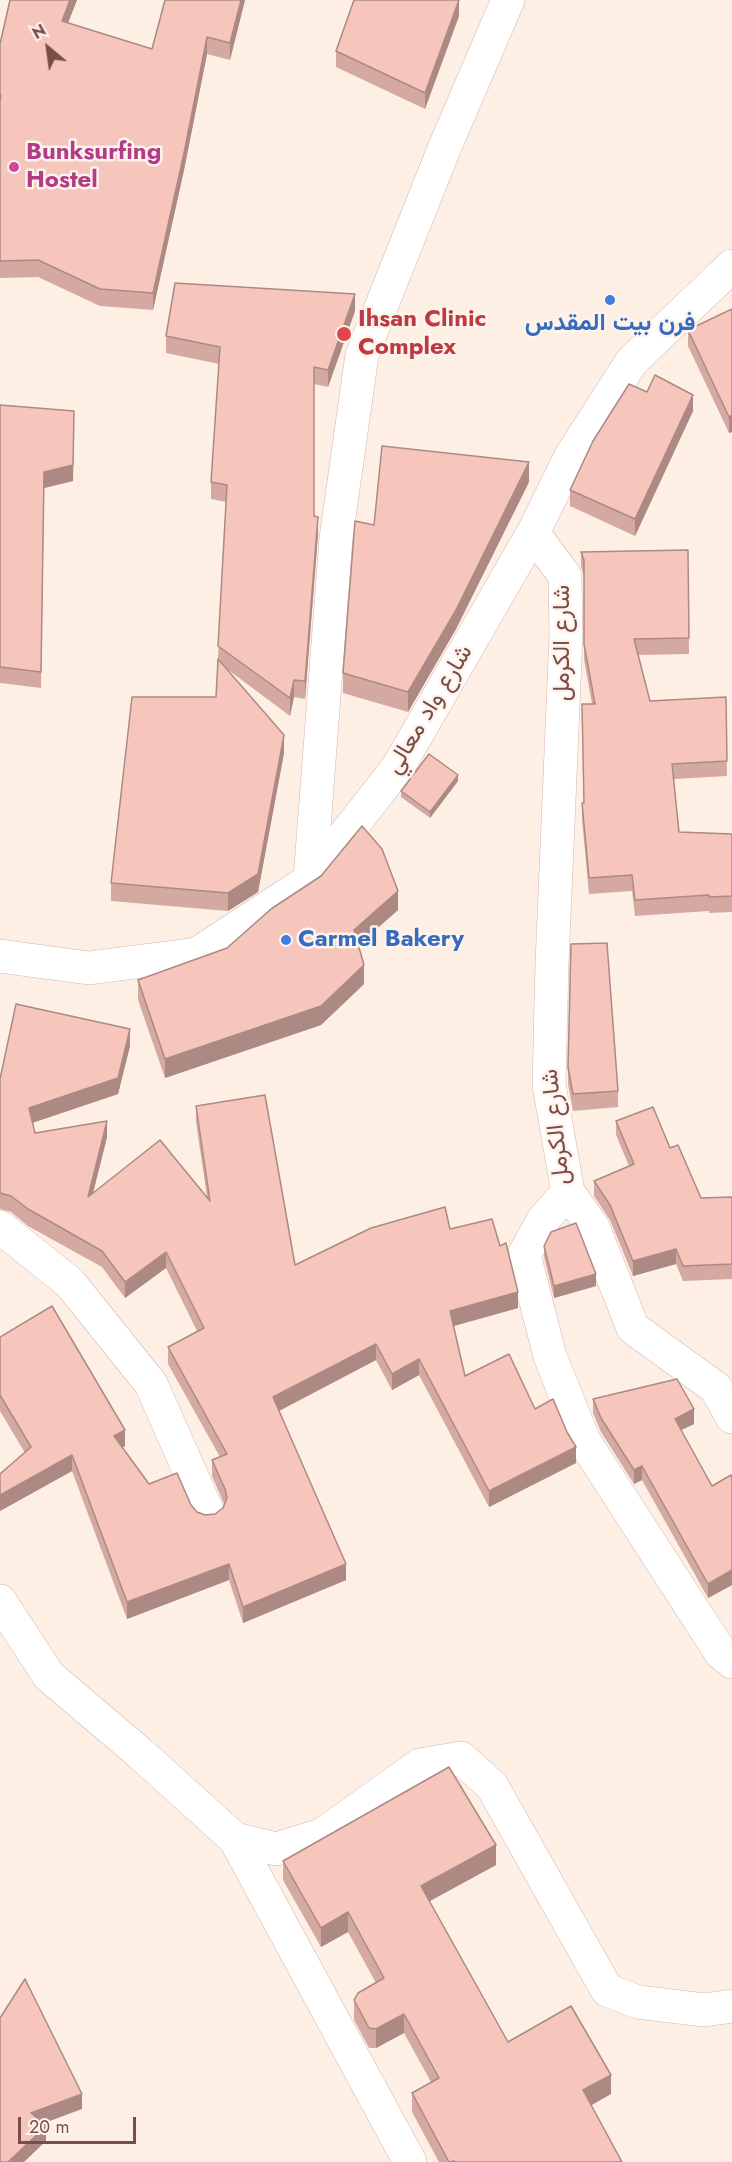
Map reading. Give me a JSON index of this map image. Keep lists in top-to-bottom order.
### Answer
{
  "streets": {
    "street": ["شارع الكرمل", "شارع واد معالي"]
  },
  "crossings": [
    ["شارع الكرمل", "شارع واد معالي"]
  ],
  "places": [
    "Bunksurfing Hostel",
    "فرن بيت المقدس",
    "Ihsan Clinic Complex",
    "Carmel Bakery"
  ],
  "scale_bar": "20 m",
  "north": "top left"
}
